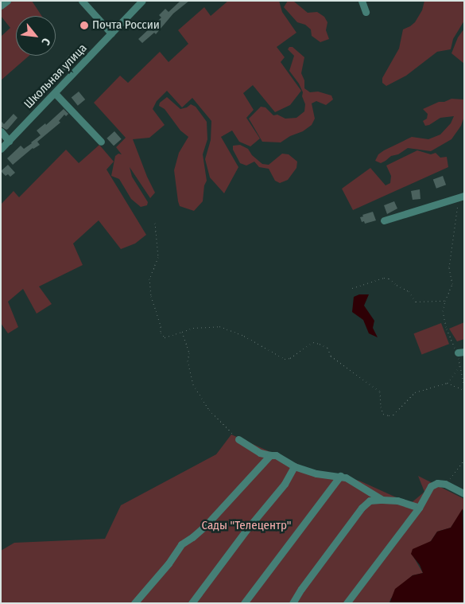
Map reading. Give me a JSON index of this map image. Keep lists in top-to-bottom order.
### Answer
{
  "streets": {
    "street": ["Школьная улица"]
  },
  "parks": ["Сады \"Телецентр\""],
  "places": ["Почта России"],
  "north": "bottom right"
}
